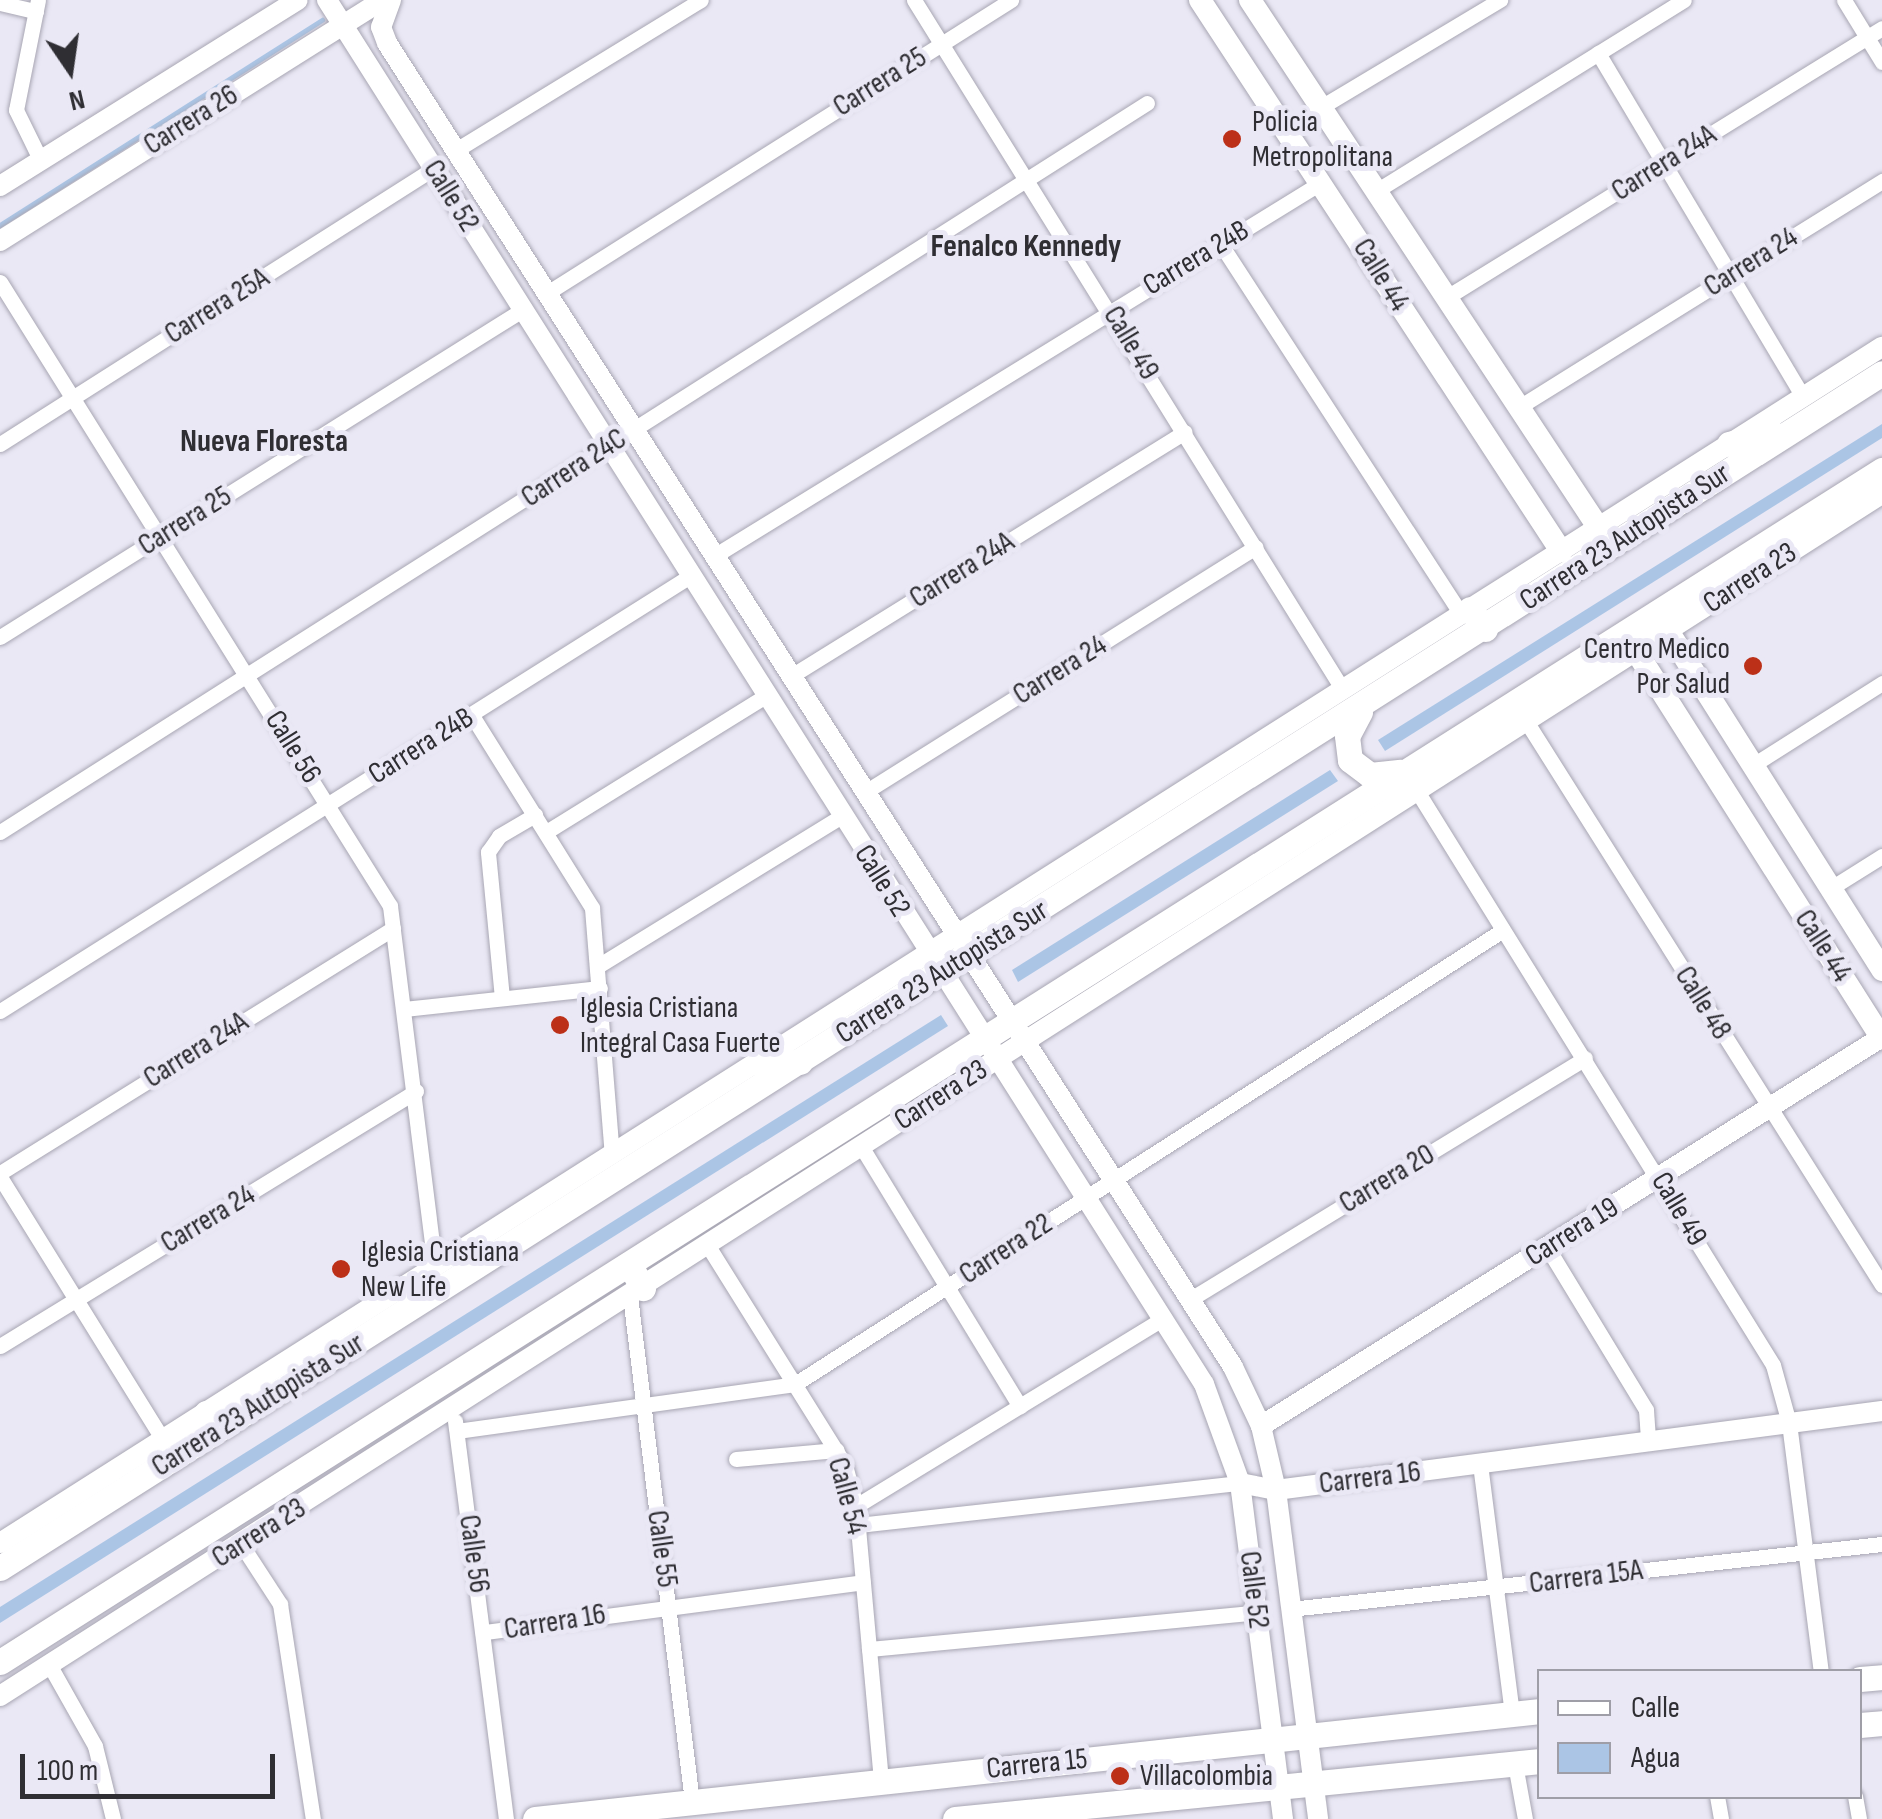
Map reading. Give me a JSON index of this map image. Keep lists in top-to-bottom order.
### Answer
{
  "streets": {
    "main road": ["Calle 44", "Carrera 23 Autopista Sur", "Carrera 15"],
    "street": [
      "Carrera 25",
      "Carrera 26",
      "Carrera 24A",
      "Calle 52",
      "Carrera 24B",
      "Carrera 24",
      "Carrera 25A",
      "Calle 49",
      "Carrera 24C",
      "Carrera 23",
      "Calle 56",
      "Calle 48",
      "Carrera 20",
      "Carrera 19",
      "Carrera 22",
      "Carrera 16",
      "Calle 54",
      "Calle 55",
      "Carrera 15A"
    ]
  },
  "crossings": [
    ["Carrera 25", "Calle 52"],
    ["Carrera 25", "Calle 49"],
    ["Carrera 25", "Calle 56"],
    ["Carrera 26", "Calle 52"],
    ["Carrera 24A", "Calle 52"],
    ["Carrera 24A", "Calle 44"],
    ["Carrera 24A", "Calle 49"],
    ["Carrera 24A", "Calle 56"],
    ["Calle 52", "Carrera 24B"],
    ["Calle 52", "Carrera 24"],
    ["Calle 52", "Carrera 25A"],
    ["Calle 52", "Carrera 24C"],
    ["Calle 52", "Carrera 23 Autopista Sur"],
    ["Calle 52", "Carrera 23"],
    ["Calle 52", "Carrera 20"],
    ["Calle 52", "Carrera 19"],
    ["Calle 52", "Carrera 22"],
    ["Calle 52", "Carrera 16"],
    ["Calle 52", "Carrera 15A"],
    ["Calle 52", "Carrera 15"],
    ["Carrera 24B", "Calle 44"],
    ["Carrera 24B", "Calle 49"],
    ["Carrera 24B", "Calle 56"],
    ["Carrera 24", "Calle 44"],
    ["Carrera 24", "Calle 49"],
    ["Carrera 24", "Calle 56"],
    ["Calle 44", "Carrera 23"],
    ["Calle 44", "Carrera 19"],
    ["Carrera 25A", "Calle 56"],
    ["Calle 49", "Carrera 24C"],
    ["Calle 49", "Carrera 23"],
    ["Calle 49", "Carrera 20"],
    ["Calle 49", "Carrera 19"],
    ["Calle 49", "Carrera 22"],
    ["Calle 49", "Carrera 16"],
    ["Calle 49", "Carrera 15A"],
    ["Carrera 24C", "Calle 56"],
    ["Carrera 23", "Calle 56"],
    ["Carrera 23", "Calle 48"],
    ["Carrera 23", "Calle 54"],
    ["Carrera 23", "Calle 55"],
    ["Calle 56", "Carrera 22"],
    ["Calle 56", "Carrera 16"],
    ["Calle 48", "Carrera 19"],
    ["Carrera 22", "Calle 54"],
    ["Carrera 22", "Calle 55"],
    ["Carrera 16", "Calle 54"],
    ["Carrera 16", "Calle 55"],
    ["Calle 54", "Carrera 15"],
    ["Calle 55", "Carrera 15"]
  ],
  "districts": ["Fenalco Kennedy", "Nueva Floresta"],
  "places": [
    "Policia Metropolitana",
    "Centro Medico Por Salud",
    "Iglesia Cristiana Integral Casa Fuerte",
    "Iglesia Cristiana New Life",
    "Villacolombia"
  ],
  "legend": ["Calle", "Agua"],
  "scale_bar": "100 m",
  "north": "bottom"
}
